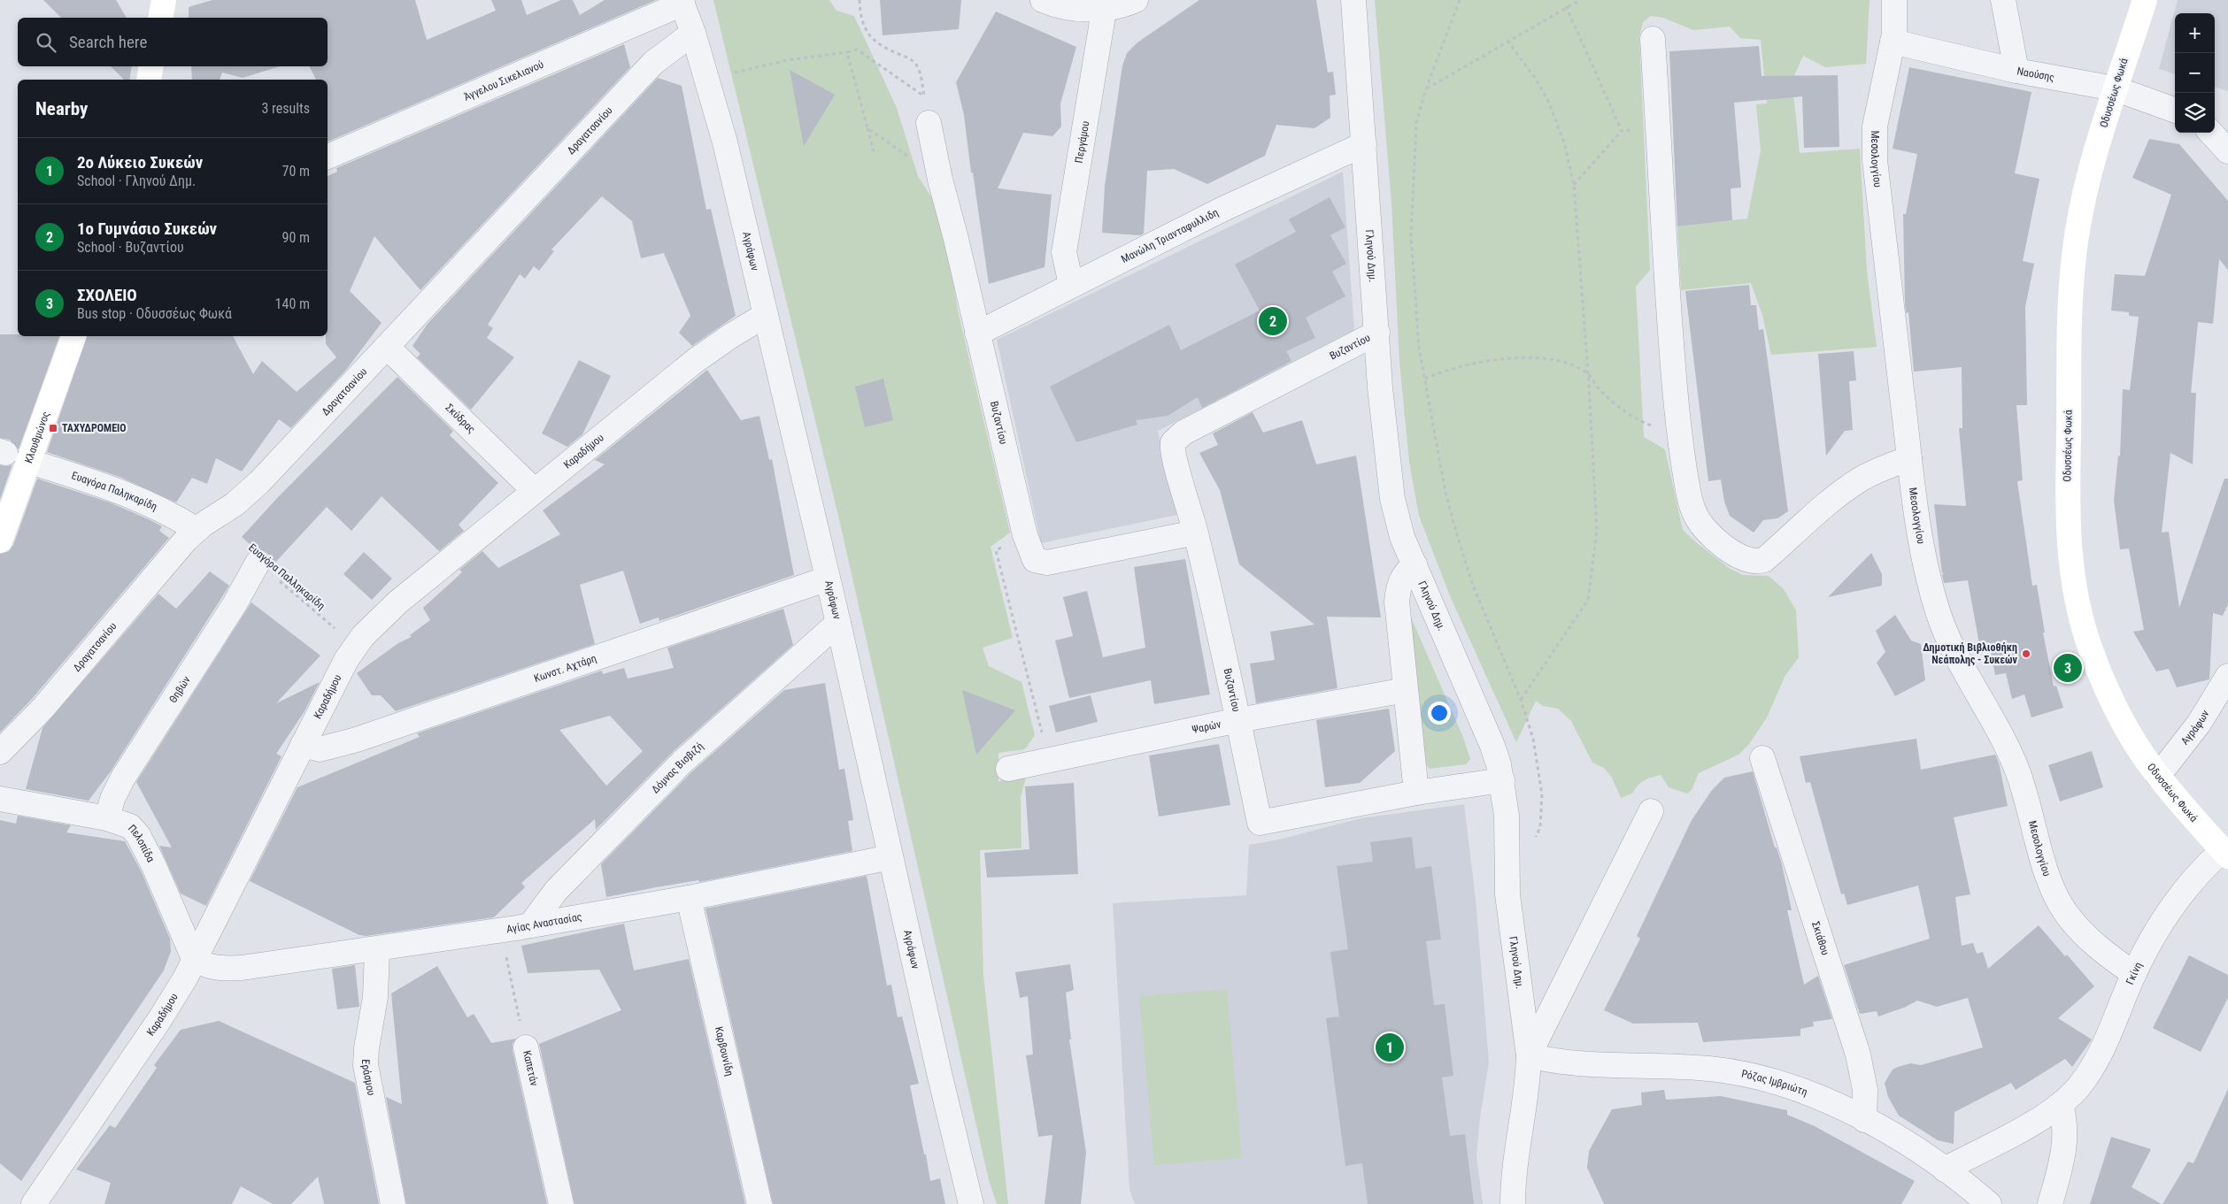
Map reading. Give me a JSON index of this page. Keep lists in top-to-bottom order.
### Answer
{
  "streets": {
    "street": [
      "Ναούσης",
      "Άγγελου Σικελιανού",
      "Οδυσσέως Φωκά",
      "Δραγατσανίου",
      "Περγάμου",
      "Μεσολογγίου",
      "Μανώλη Τριανταφυλλιδη",
      "Αγράφων",
      "Γληνού Δημ.",
      "Βυζαντίου",
      "Σκύδρας",
      "Κλαυθμώνος",
      "Καραδήμου",
      "Ευαγόρα Παληκαρίδη",
      "Κωνστ. Αχτάρη",
      "Θηβών",
      "Ψαρών",
      "Δόμνας Βισβιζή",
      "Πελοπίδα",
      "Αγίας Αναστασίας",
      "Σκιάθου",
      "Γκίνη",
      "Καρβουνίδη",
      "Καπετάν",
      "Εράσμου",
      "Ρόζας Ιμβριώτη"
    ],
    "path": ["Ευαγόρα Παλληκαρίδη"]
  },
  "crossings": [
    ["Ναούσης", "Οδυσσέως Φωκά"],
    ["Ναούσης", "Μεσολογγίου"],
    ["Άγγελου Σικελιανού", "Αγράφων"],
    ["Οδυσσέως Φωκά", "Αγράφων"],
    ["Οδυσσέως Φωκά", "Γκίνη"],
    ["Δραγατσανίου", "Αγράφων"],
    ["Δραγατσανίου", "Σκύδρας"],
    ["Δραγατσανίου", "Ευαγόρα Παληκαρίδη"],
    ["Περγάμου", "Μανώλη Τριανταφυλλιδη"],
    ["Μεσολογγίου", "Γκίνη"],
    ["Μανώλη Τριανταφυλλιδη", "Γληνού Δημ."],
    ["Μανώλη Τριανταφυλλιδη", "Βυζαντίου"],
    ["Αγράφων", "Καραδήμου"],
    ["Αγράφων", "Κωνστ. Αχτάρη"],
    ["Αγράφων", "Δόμνας Βισβιζή"],
    ["Αγράφων", "Αγίας Αναστασίας"],
    ["Γληνού Δημ.", "Βυζαντίου"],
    ["Γληνού Δημ.", "Ρόζας Ιμβριώτη"],
    ["Βυζαντίου", "Ψαρών"],
    ["Σκύδρας", "Καραδήμου"],
    ["Κλαυθμώνος", "Ευαγόρα Παληκαρίδη"],
    ["Καραδήμου", "Ευαγόρα Παλληκαρίδη"],
    ["Καραδήμου", "Κωνστ. Αχτάρη"],
    ["Καραδήμου", "Πελοπίδα"],
    ["Καραδήμου", "Αγίας Αναστασίας"],
    ["Ευαγόρα Παλληκαρίδη", "Θηβών"],
    ["Θηβών", "Πελοπίδα"],
    ["Δόμνας Βισβιζή", "Αγίας Αναστασίας"],
    ["Πελοπίδα", "Αγίας Αναστασίας"],
    ["Αγίας Αναστασίας", "Καρβουνίδη"],
    ["Αγίας Αναστασίας", "Καπετάν"],
    ["Αγίας Αναστασίας", "Εράσμου"],
    ["Σκιάθου", "Ρόζας Ιμβριώτη"],
    ["Γκίνη", "Ρόζας Ιμβριώτη"]
  ],
  "places": {
    "transit": ["ΤΑΧΥΔΡΟΜΕΙΟ"],
    "other": ["Δημοτική Βιβλιοθήκη Νεάπολης - Συκεών"]
  },
  "page": {
    "map_buttons": ["+", "−"],
    "search": "Search here",
    "heading": ["Nearby", "3 results"],
    "list": [
      {
        "mark": "1",
        "name": "2ο Λύκειο Συκεών",
        "note": "School · Γληνού Δημ.",
        "value": "70 m"
      },
      {
        "mark": "2",
        "name": "1ο Γυμνάσιο Συκεών",
        "note": "School · Βυζαντίου",
        "value": "90 m"
      },
      {
        "mark": "3",
        "name": "ΣΧΟΛΕΙΟ",
        "note": "Bus stop · Οδυσσέως Φωκά",
        "value": "140 m"
      }
    ],
    "pins": ["2", "3", "1"]
  }
}
